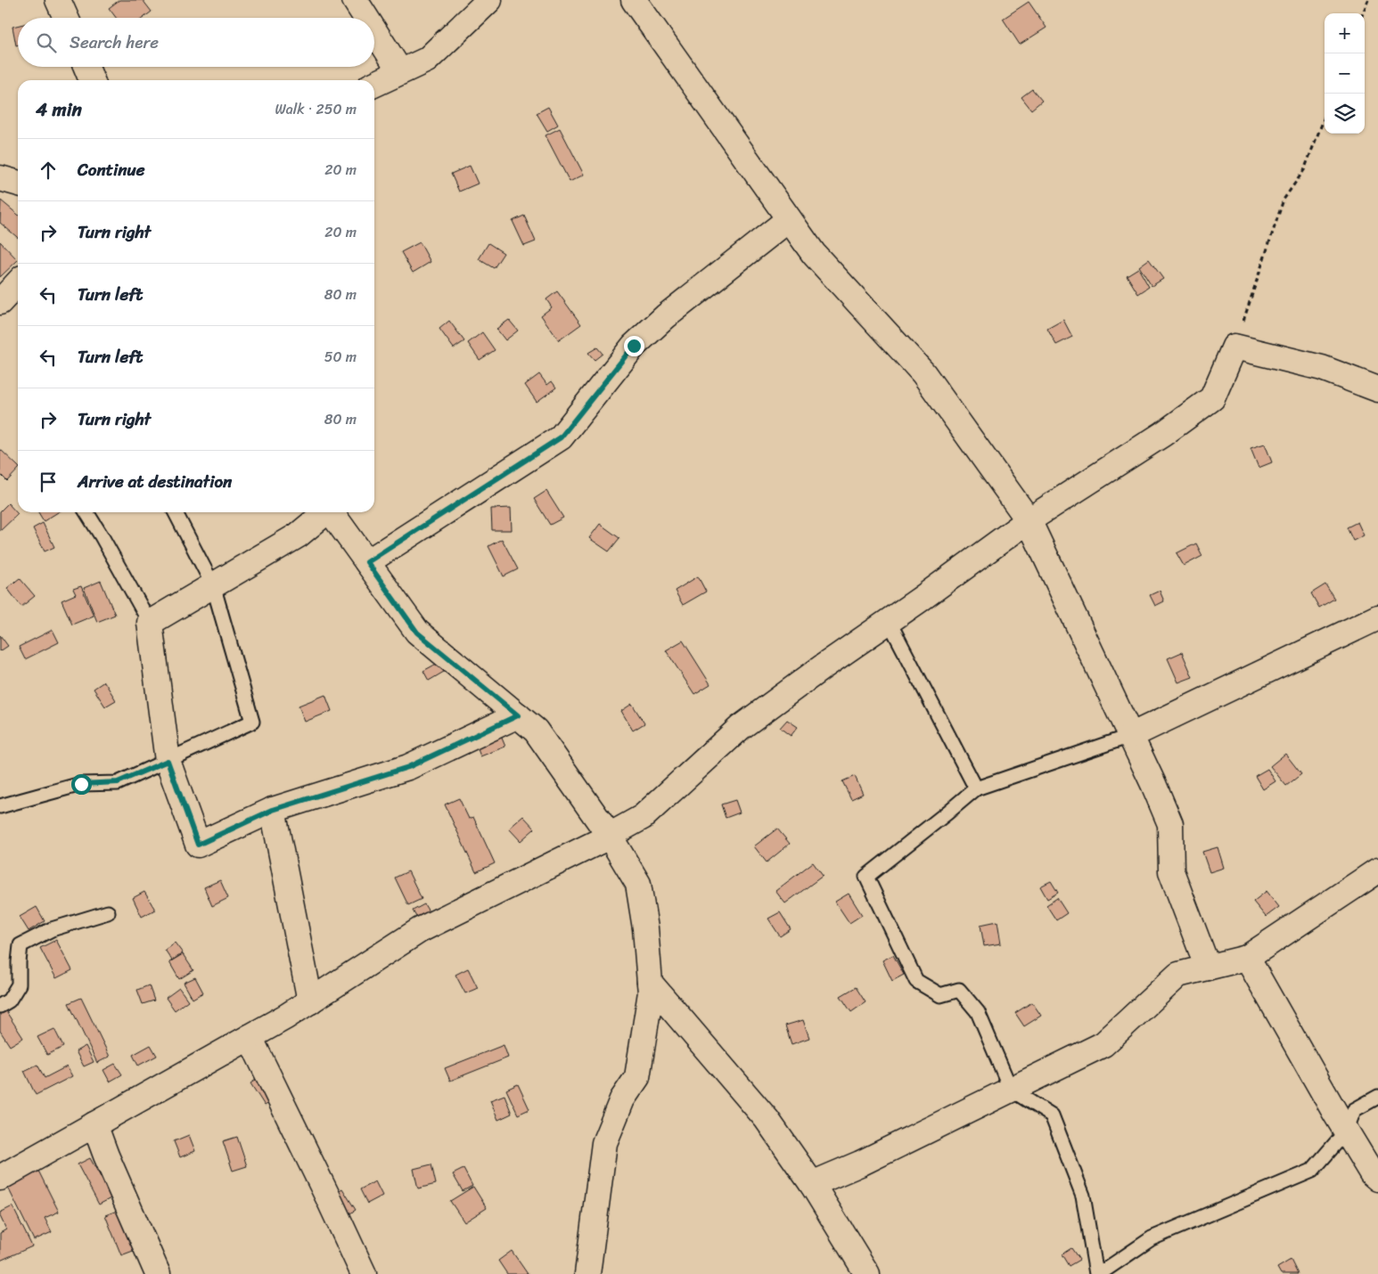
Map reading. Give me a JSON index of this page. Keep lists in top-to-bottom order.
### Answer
{
  "page": {
    "map_buttons": ["+", "−"],
    "search": "Search here",
    "heading": ["4 min", "Walk · 250 m"],
    "list": [
      ["Continue", "20 m"],
      ["Turn right", "20 m"],
      ["Turn left", "80 m"],
      ["Turn left", "50 m"],
      ["Turn right", "80 m"],
      "Arrive at destination"
    ]
  }
}
